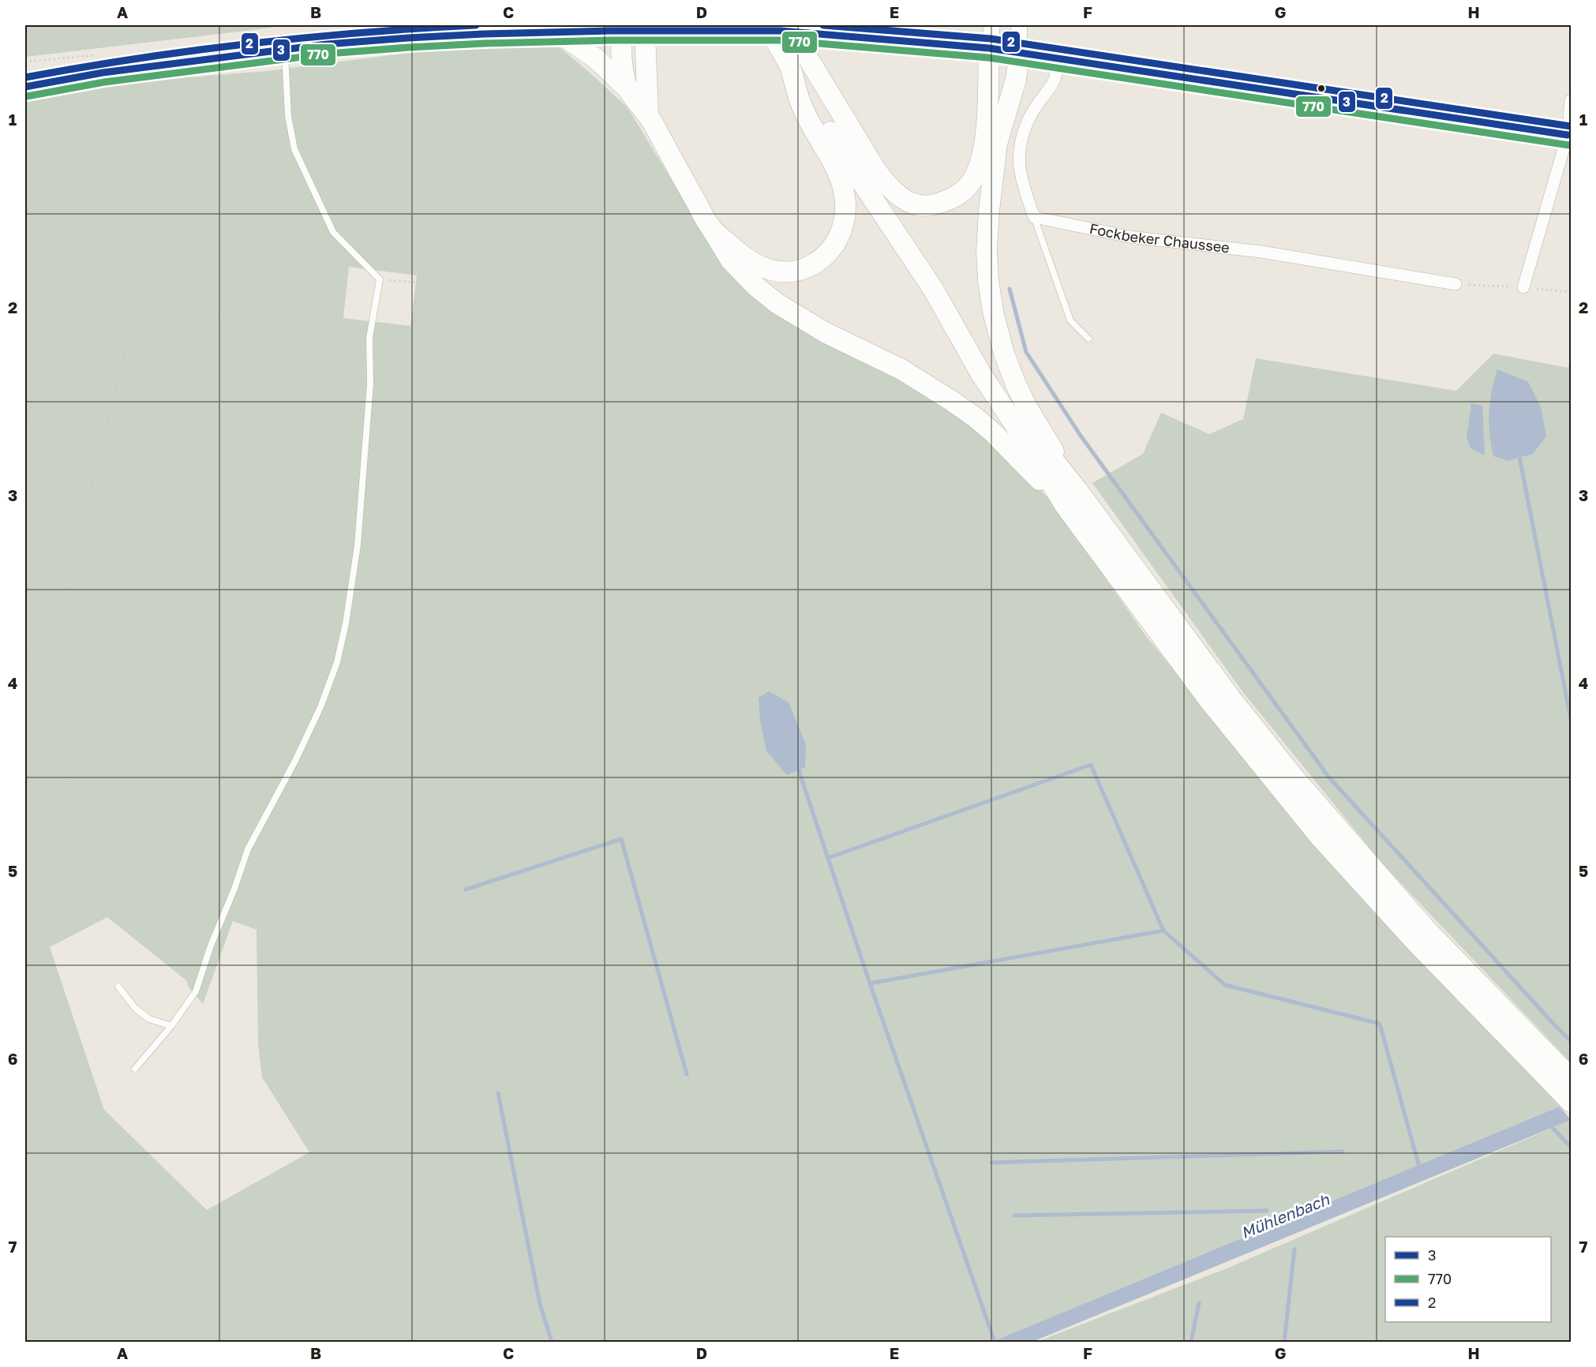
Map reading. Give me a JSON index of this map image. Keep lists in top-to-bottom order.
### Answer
{
  "streets": {
    "street": ["Fockbeker Chaussee"]
  },
  "water": ["Mühlenbach"],
  "lines": ["transit line 2", "transit line 3", "transit line 770"],
  "legend": ["3", "770", "2"],
  "grid": {
    "columns": [
      "A",
      "B",
      "C",
      "D",
      "E",
      "F",
      "G",
      "H"
    ],
    "rows": [
      "1",
      "2",
      "3",
      "4",
      "5",
      "6",
      "7"
    ]
  }
}
